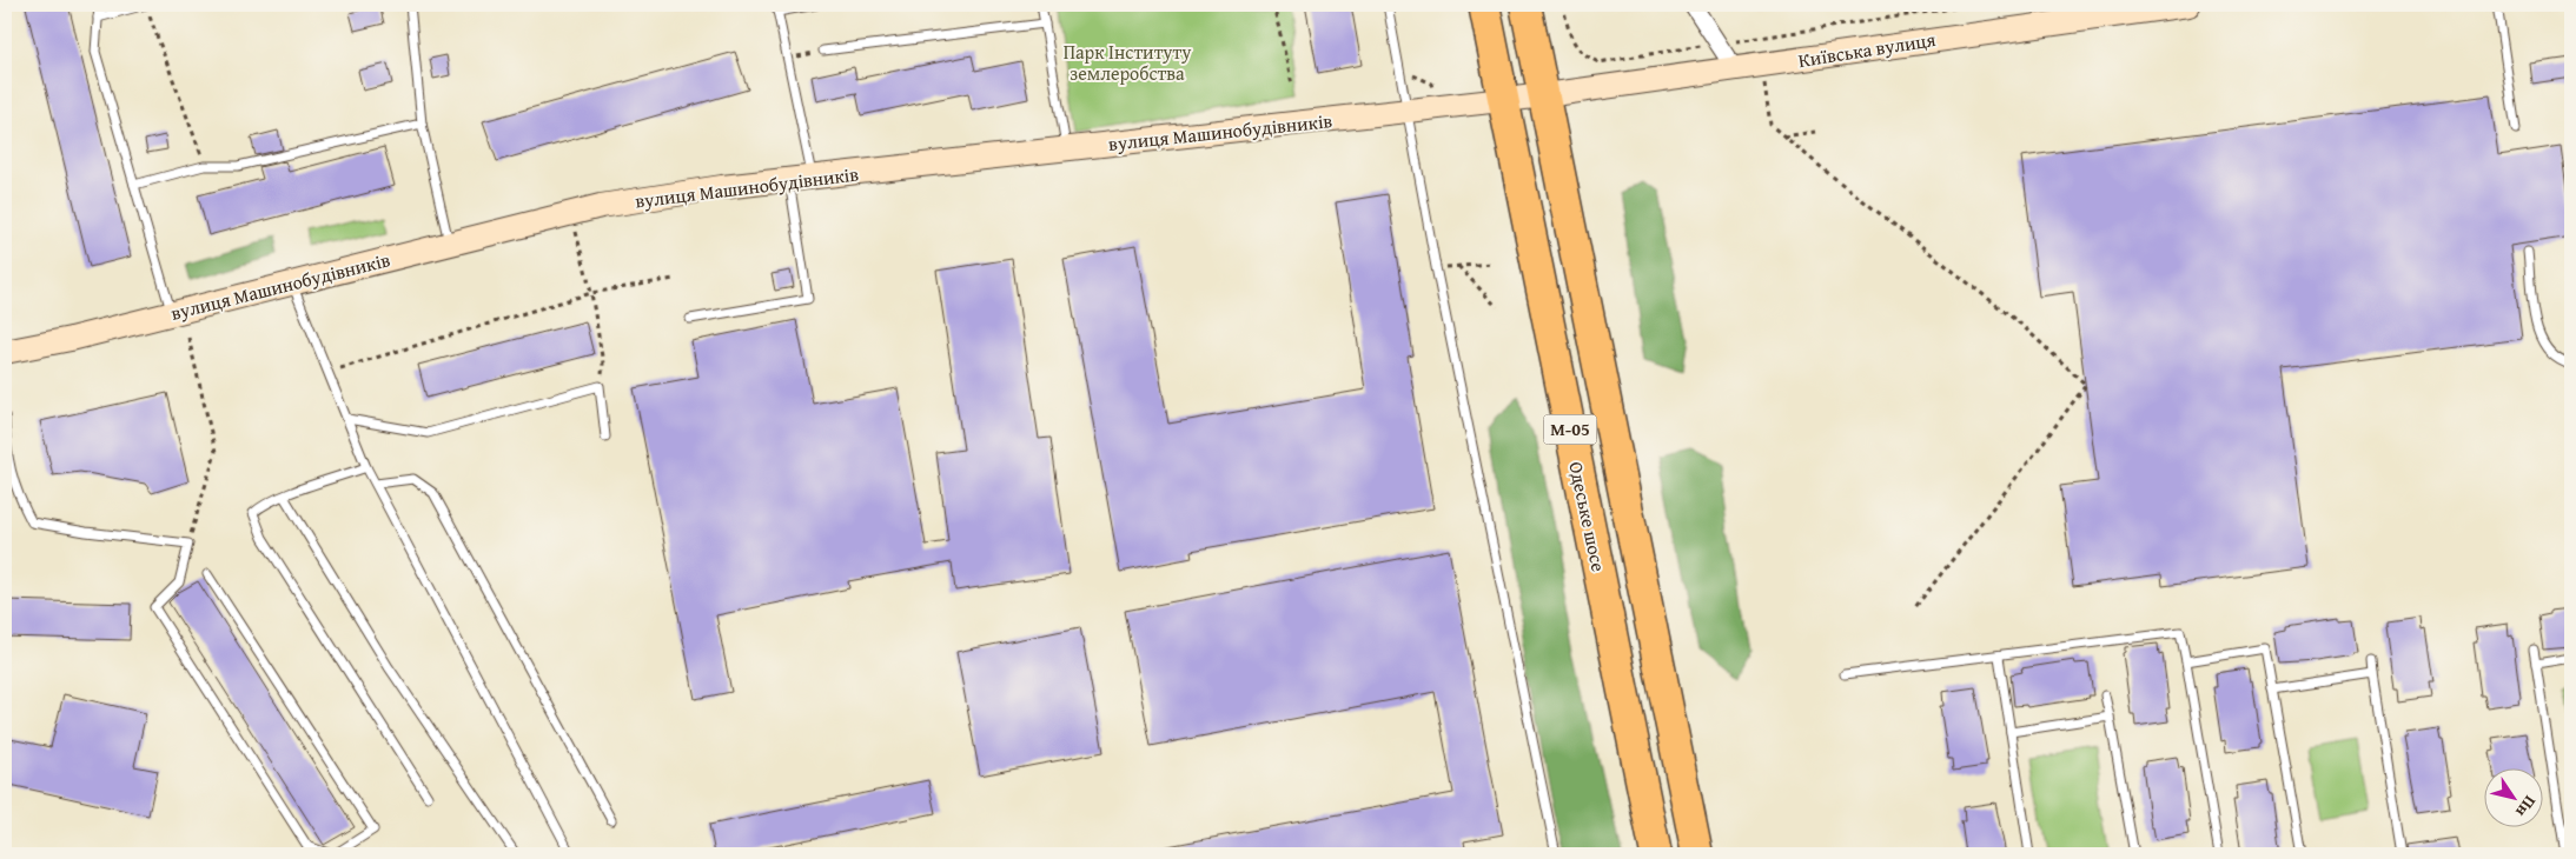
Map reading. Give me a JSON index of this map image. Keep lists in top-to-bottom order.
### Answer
{
  "streets": {
    "highway": ["М-05", "Одеське шосе"],
    "street": ["Київська вулиця", "вулиця Машинобудівників"]
  },
  "crossings": [
    ["Київська вулиця", "вулиця Машинобудівників"],
    ["Київська вулиця", "Одеське шосе"],
    ["вулиця Машинобудівників", "Одеське шосе"]
  ],
  "parks": ["Парк Інституту землеробства"],
  "north": "bottom right"
}
